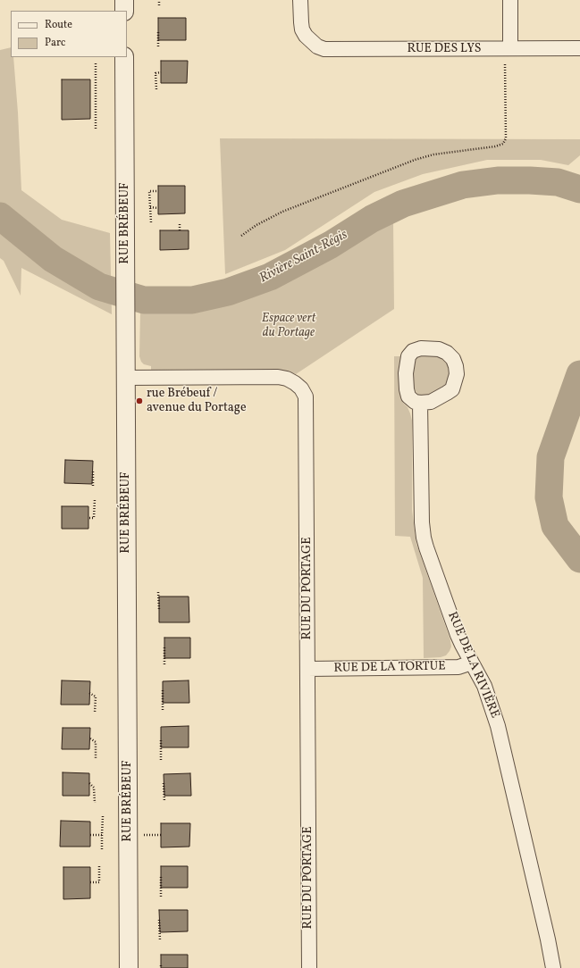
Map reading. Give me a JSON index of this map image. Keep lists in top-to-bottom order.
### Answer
{
  "streets": {
    "street": [
      "RUE DES LYS",
      "RUE BRÉBEUF",
      "RUE DU PORTAGE",
      "RUE DE LA RIVIÈRE",
      "RUE DE LA TORTUE"
    ]
  },
  "crossings": [
    ["RUE BRÉBEUF", "RUE DU PORTAGE"],
    ["RUE DU PORTAGE", "RUE DE LA TORTUE"],
    ["RUE DE LA RIVIÈRE", "RUE DE LA TORTUE"]
  ],
  "water": ["Rivière Saint-Régis"],
  "parks": ["Espace vert du Portage"],
  "places": ["rue Brébeuf / avenue du Portage"],
  "legend": ["Route", "Parc"]
}
